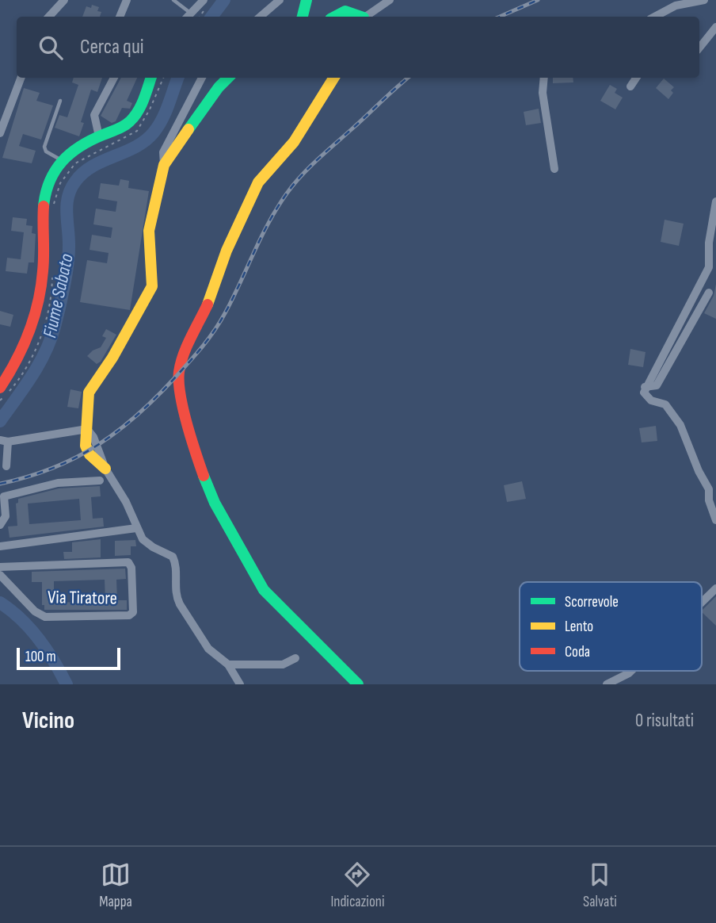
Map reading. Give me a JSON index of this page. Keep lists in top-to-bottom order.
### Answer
{
  "streets": {
    "street": ["Via Tiratore"]
  },
  "water": ["Fiume Sabato"],
  "legend": ["Scorrevole", "Lento", "Coda"],
  "scale_bar": "100 m",
  "page": {
    "search": "Cerca qui",
    "scale": "100 m",
    "heading": ["Vicino", "0 risultati"],
    "nav": ["Mappa", "Indicazioni", "Salvati"]
  }
}
